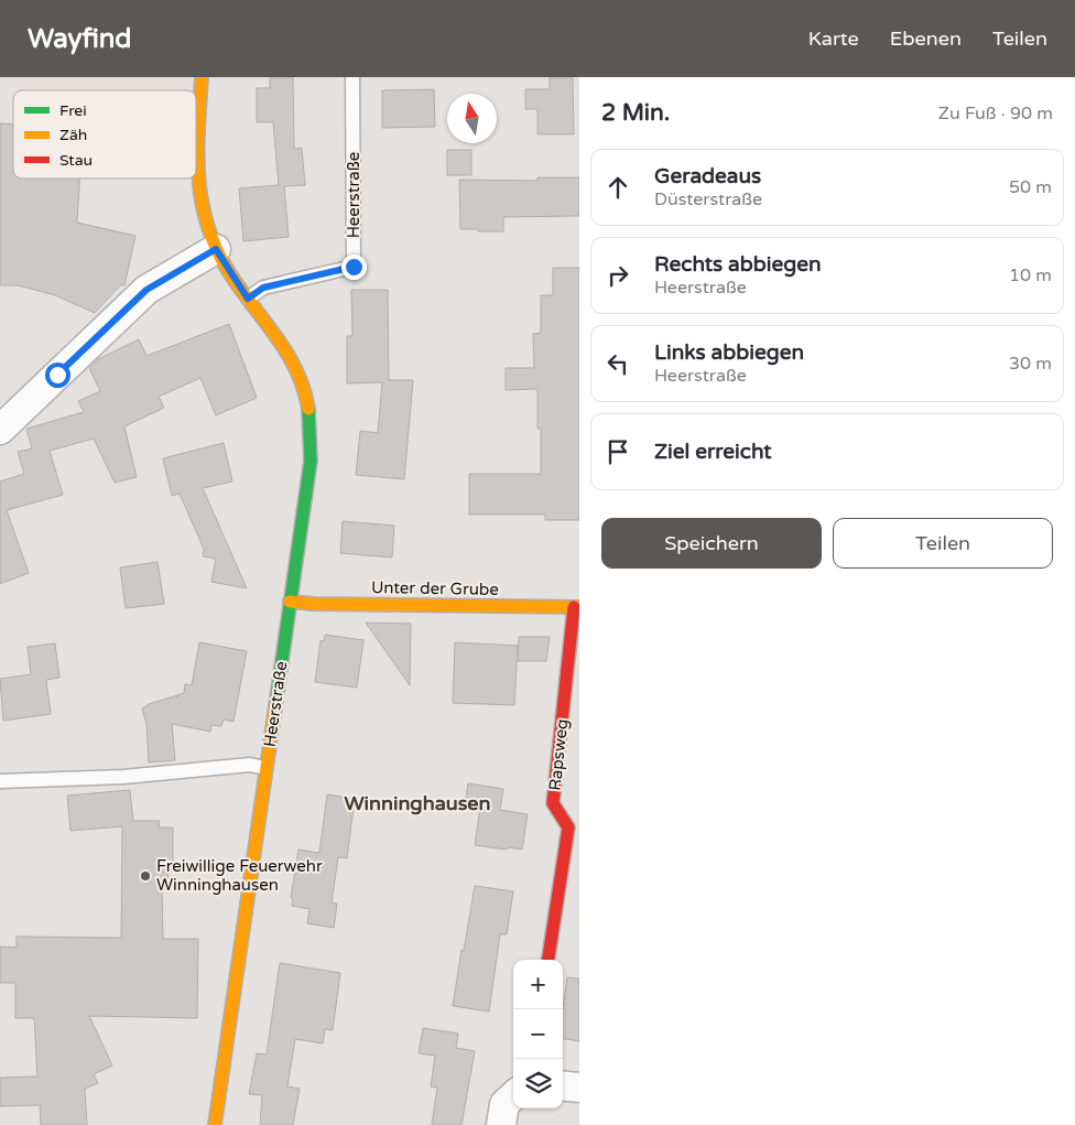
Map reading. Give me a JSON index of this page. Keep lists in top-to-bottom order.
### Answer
{
  "streets": {
    "street": ["Heerstraße", "Unter der Grube", "Rapsweg"]
  },
  "crossings": [
    ["Heerstraße", "Unter der Grube"],
    ["Unter der Grube", "Rapsweg"]
  ],
  "districts": ["Winninghausen"],
  "places": ["Freiwillige Feuerwehr Winninghausen"],
  "legend": ["Frei", "Zäh", "Stau"],
  "north": "top",
  "page": {
    "header": "Wayfind",
    "nav": ["Karte", "Ebenen", "Teilen"],
    "heading": ["2 Min.", "Zu Fuß · 90 m"],
    "list": [
      ["Geradeaus", "Düsterstraße", "50 m"],
      ["Rechts abbiegen", "Heerstraße", "10 m"],
      ["Links abbiegen", "Heerstraße", "30 m"],
      "Ziel erreicht"
    ],
    "buttons": ["Speichern", "Teilen"],
    "map_buttons": ["+", "−"]
  }
}
